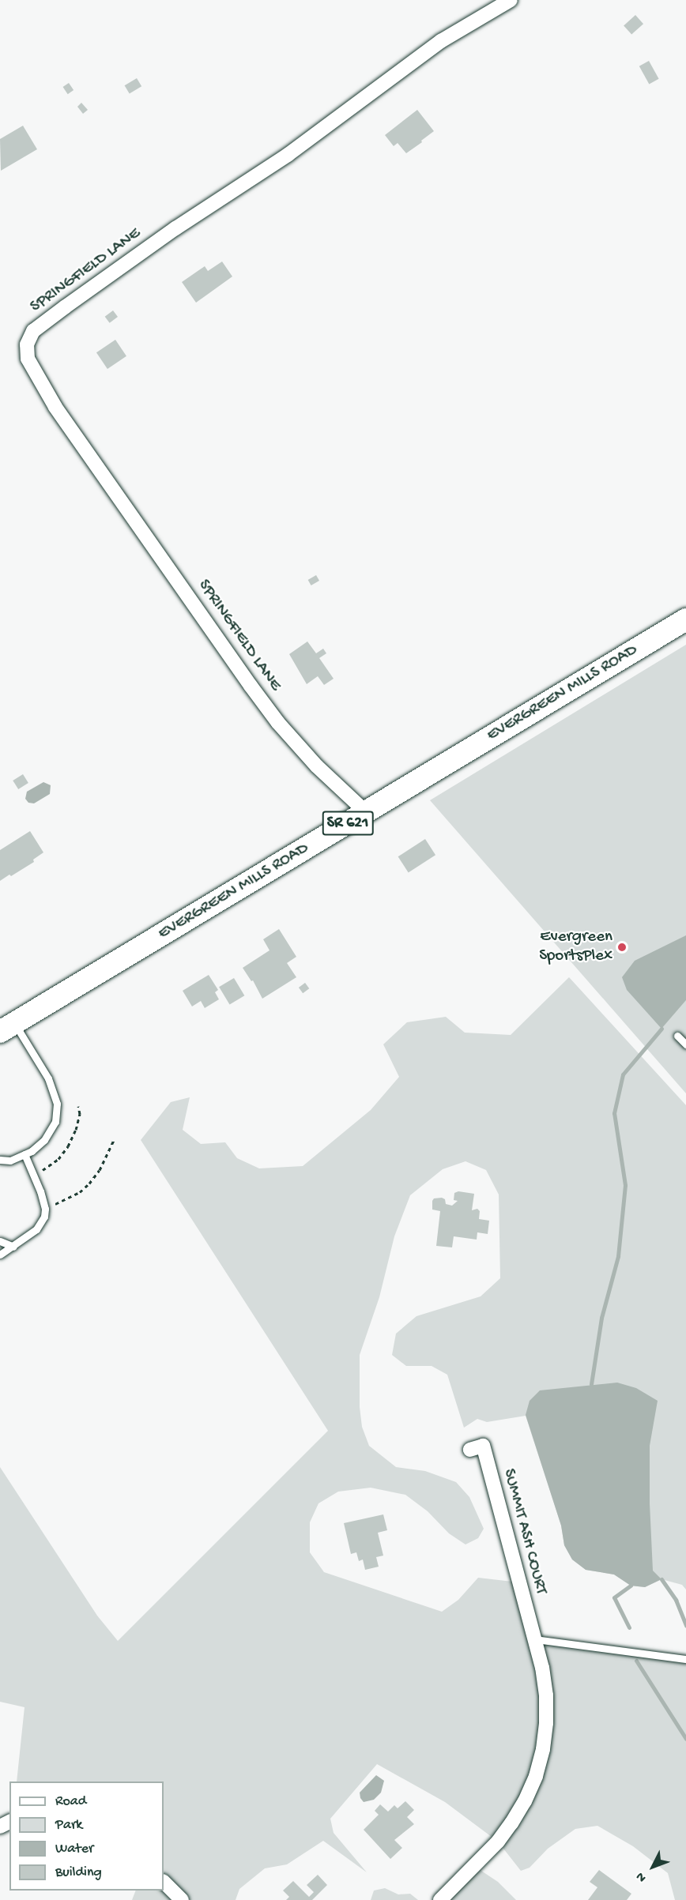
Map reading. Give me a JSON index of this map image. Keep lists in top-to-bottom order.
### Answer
{
  "streets": {
    "main road": ["EVERGREEN MILLS ROAD", "SR 621"],
    "street": ["SPRINGFIELD LANE", "SUMMIT ASH COURT"]
  },
  "crossings": [
    ["SPRINGFIELD LANE", "EVERGREEN MILLS ROAD"]
  ],
  "places": ["Evergreen SportsPlex"],
  "legend": [
    "Road",
    "Park",
    "Water",
    "Building"
  ],
  "north": "bottom left"
}
